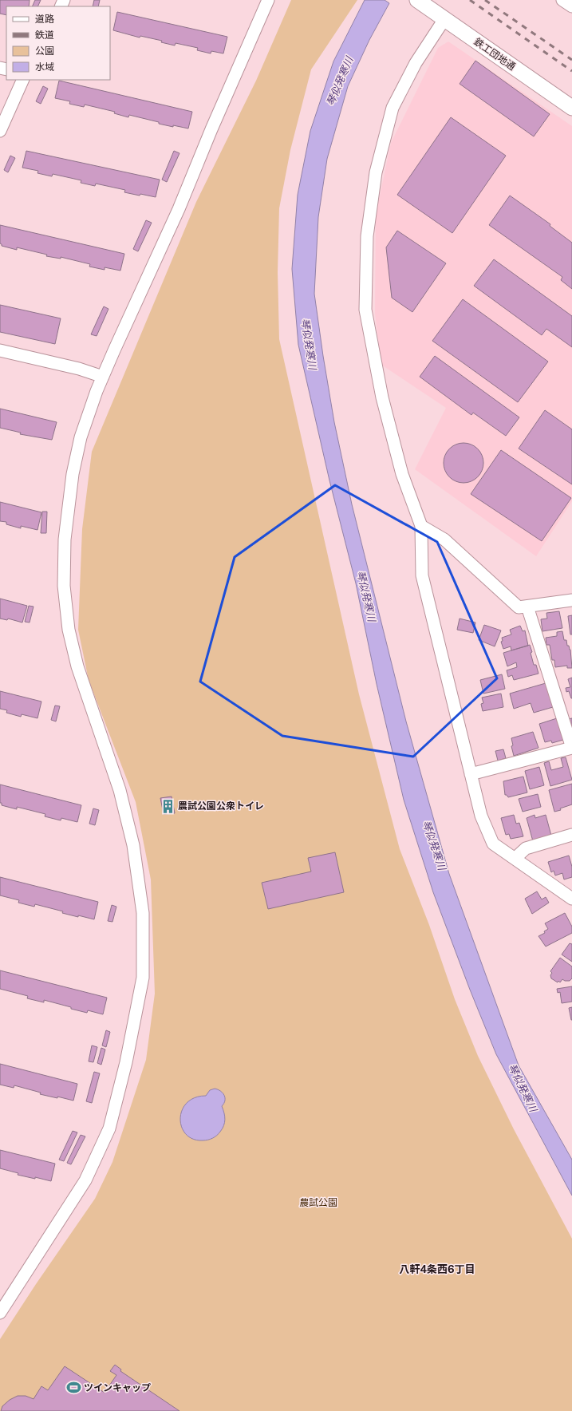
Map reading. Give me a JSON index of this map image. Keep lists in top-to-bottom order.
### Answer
{
  "streets": {
    "street": ["鉄工団地通"]
  },
  "districts": ["八軒4条西6丁目"],
  "water": ["琴似発寒川"],
  "parks": ["農試公園"],
  "places": {
    "building": ["農試公園公衆トイレ"],
    "sports": ["ツインキャップ"]
  },
  "legend": [
    "道路",
    "鉄道",
    "公園",
    "水域"
  ]
}
